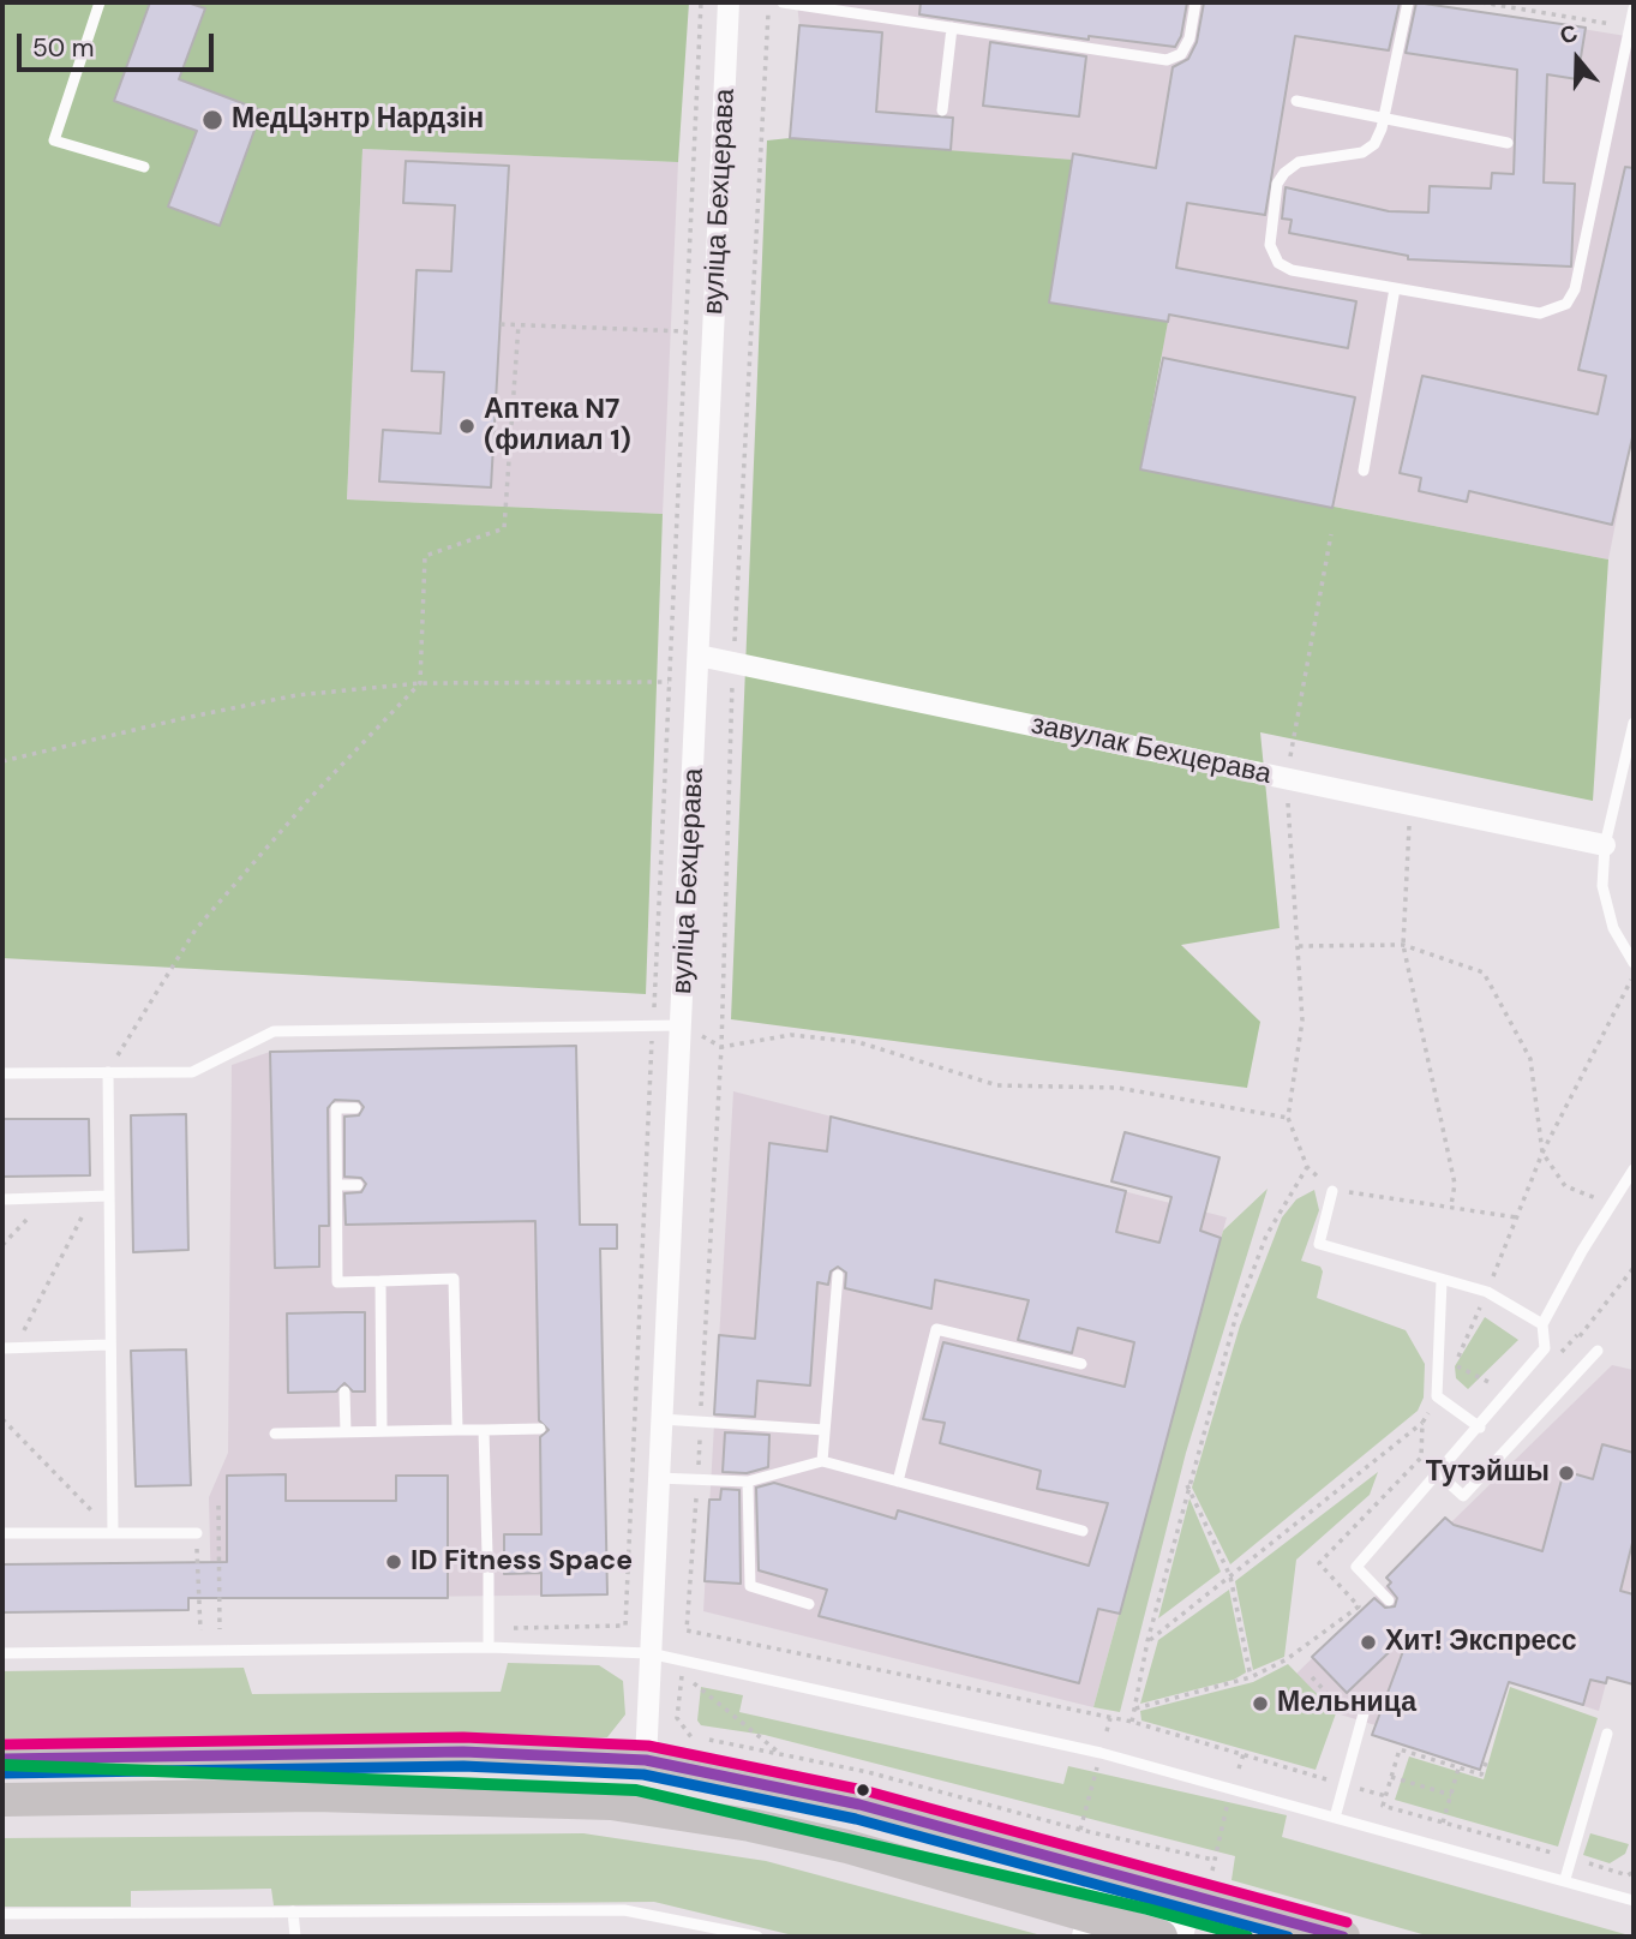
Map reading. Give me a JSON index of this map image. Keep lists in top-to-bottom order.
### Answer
{
  "streets": {
    "street": ["вуліца Бехцерава", "завулак Бехцерава"]
  },
  "crossings": [
    ["вуліца Бехцерава", "завулак Бехцерава"]
  ],
  "places": [
    "МедЦэнтр Нардзін",
    "Аптека N7 (филиал 1)",
    "Тутэйшы",
    "ID Fitness Space",
    "Хит! Экспресс",
    "Мельница"
  ],
  "scale_bar": "50 m",
  "north": "top"
}
